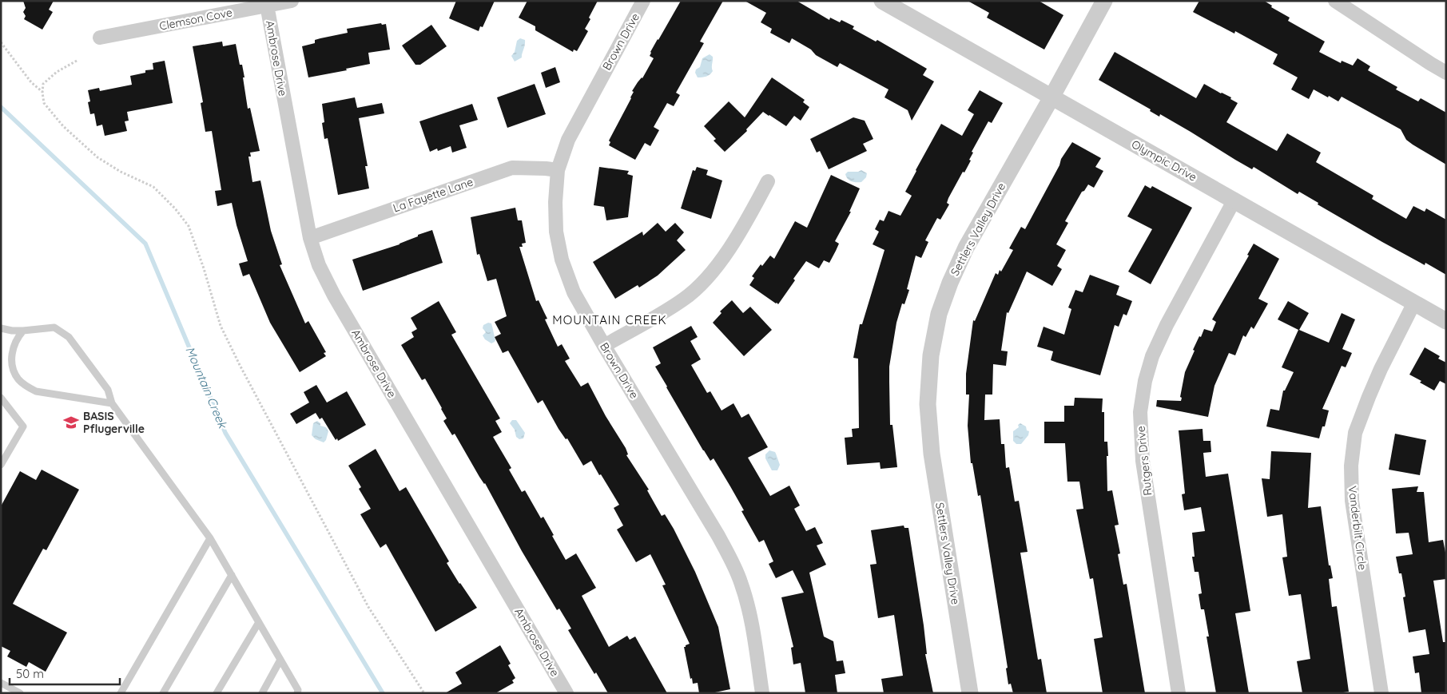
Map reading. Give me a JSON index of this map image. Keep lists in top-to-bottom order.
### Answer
{
  "streets": {
    "street": [
      "Clemson Cove",
      "Brown Drive",
      "Ambrose Drive",
      "Olympic Drive",
      "La Fayette Lane",
      "Settlers Valley Drive",
      "Rutgers Drive",
      "Vanderbilt Circle"
    ]
  },
  "crossings": [
    ["Clemson Cove", "Ambrose Drive"],
    ["Brown Drive", "La Fayette Lane"],
    ["Ambrose Drive", "La Fayette Lane"],
    ["Olympic Drive", "Settlers Valley Drive"],
    ["Olympic Drive", "Rutgers Drive"],
    ["Olympic Drive", "Vanderbilt Circle"]
  ],
  "districts": ["MOUNTAIN CREEK"],
  "water": ["Mountain Creek"],
  "places": {
    "school or university": ["BASIS Pflugerville"]
  },
  "scale_bar": "50 m"
}
